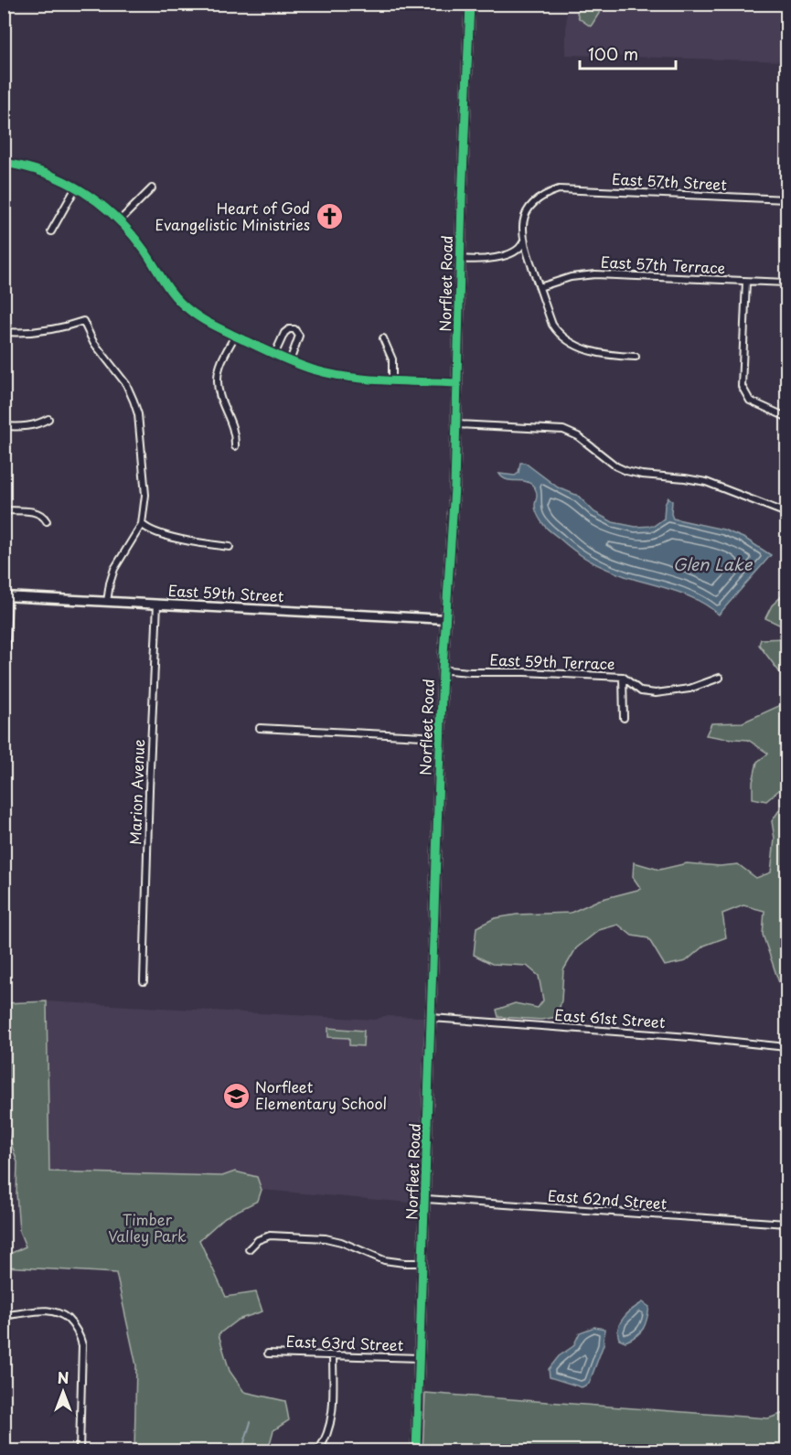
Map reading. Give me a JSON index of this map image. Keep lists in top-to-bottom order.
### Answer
{
  "streets": {
    "street": [
      "East 57th Street",
      "East 57th Terrace",
      "Norfleet Road",
      "East 59th Street",
      "East 59th Terrace",
      "Marion Avenue",
      "East 61st Street",
      "East 62nd Street",
      "East 63rd Street"
    ]
  },
  "crossings": [
    ["Norfleet Road", "East 59th Street"],
    ["Norfleet Road", "East 59th Terrace"],
    ["Norfleet Road", "East 61st Street"],
    ["Norfleet Road", "East 62nd Street"],
    ["Norfleet Road", "East 63rd Street"],
    ["East 59th Street", "Marion Avenue"]
  ],
  "water": ["Glen Lake"],
  "parks": ["Timber Valley Park"],
  "places": {
    "church": ["Heart of God Evangelistic Ministries"],
    "school or university": ["Norfleet Elementary School"]
  },
  "scale_bar": "100 m",
  "north": "top"
}
